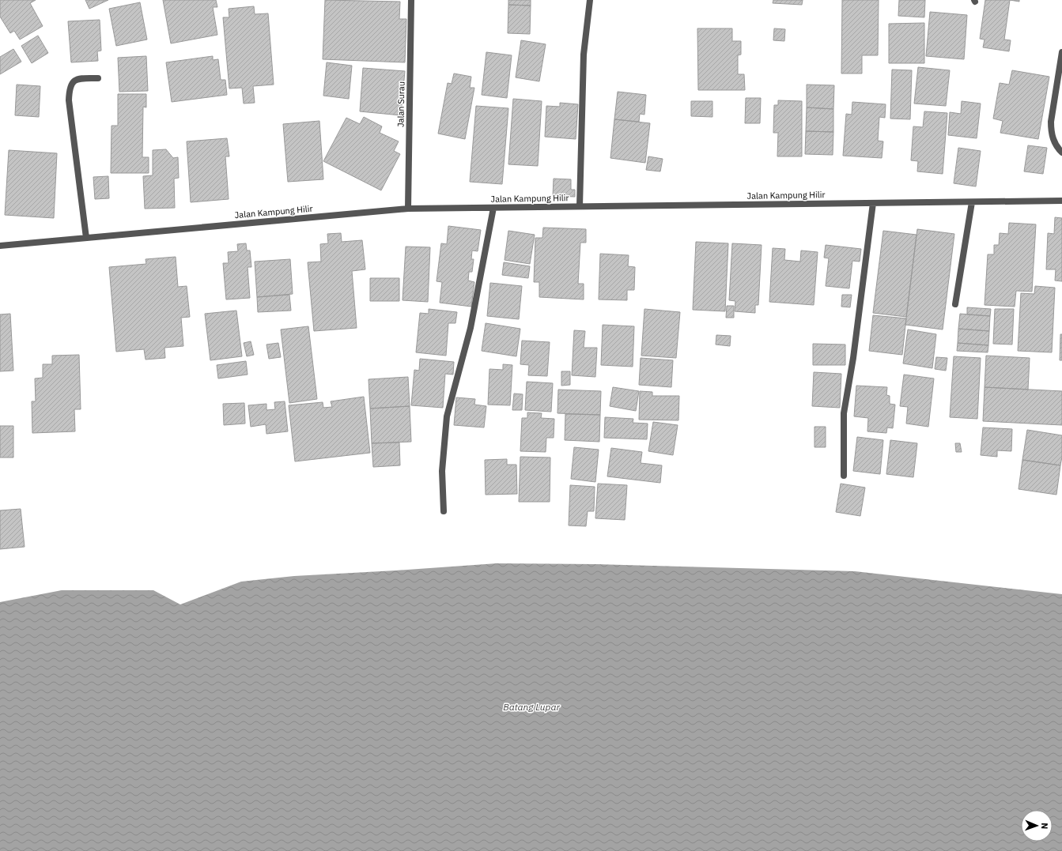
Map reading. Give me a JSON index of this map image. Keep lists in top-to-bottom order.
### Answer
{
  "streets": {
    "street": ["Jalan Surau", "Jalan Kampung Hilir"]
  },
  "crossings": [
    ["Jalan Surau", "Jalan Kampung Hilir"]
  ],
  "water": ["Batang Lupar"],
  "north": "right"
}
